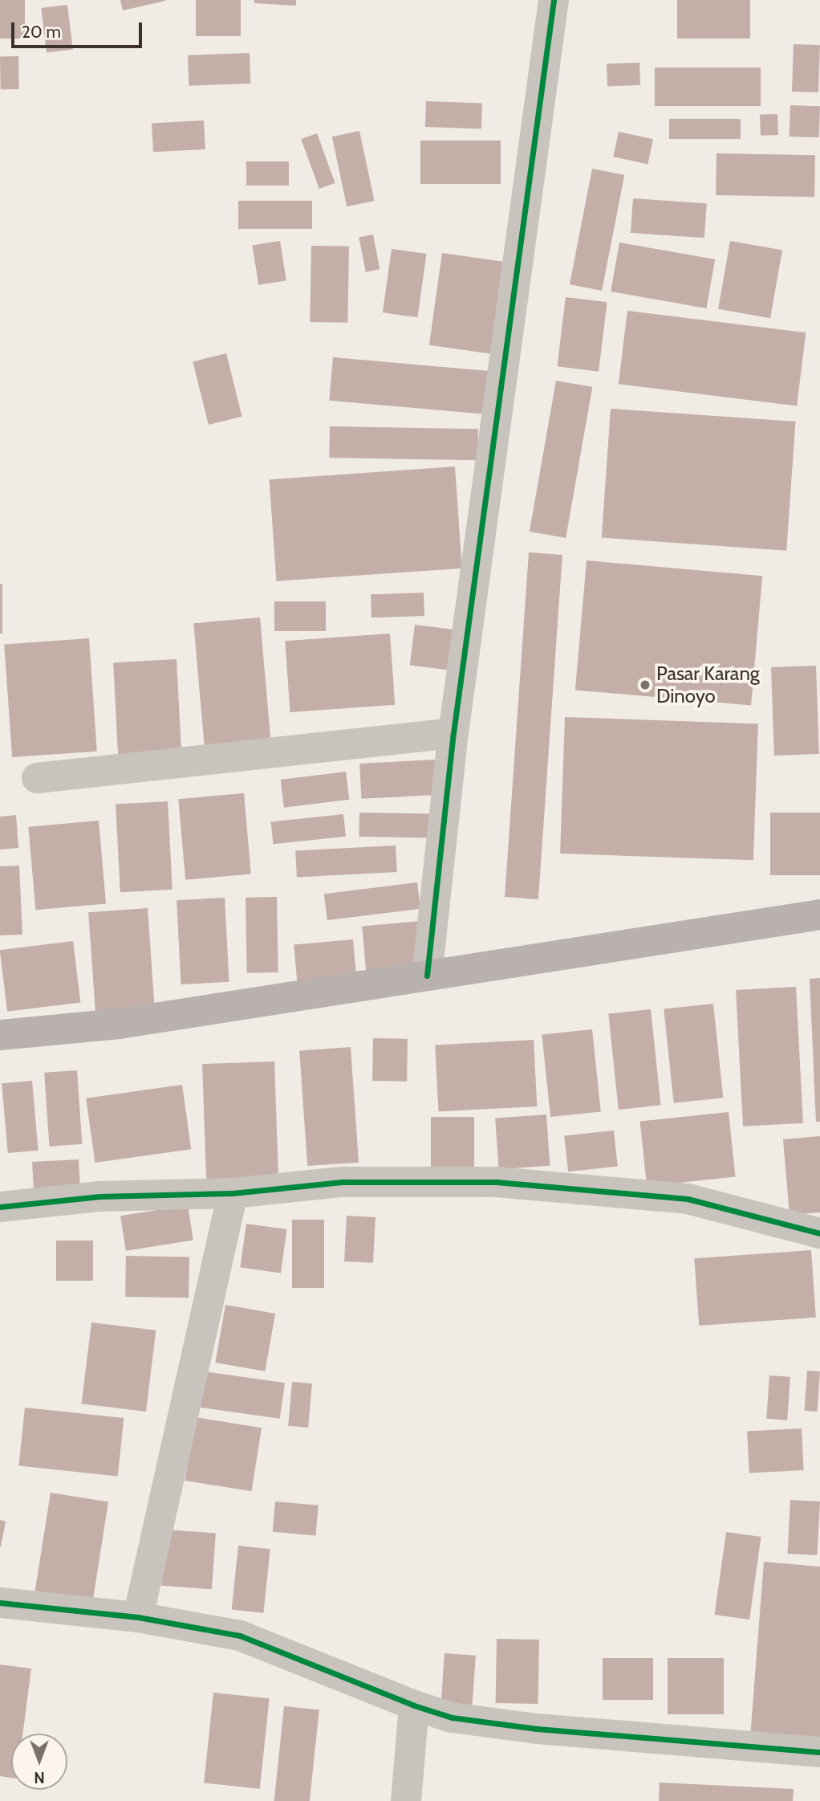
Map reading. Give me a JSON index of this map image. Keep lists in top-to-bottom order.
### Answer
{
  "places": ["Pasar Karang Dinoyo"],
  "scale_bar": "20 m",
  "north": "bottom"
}
